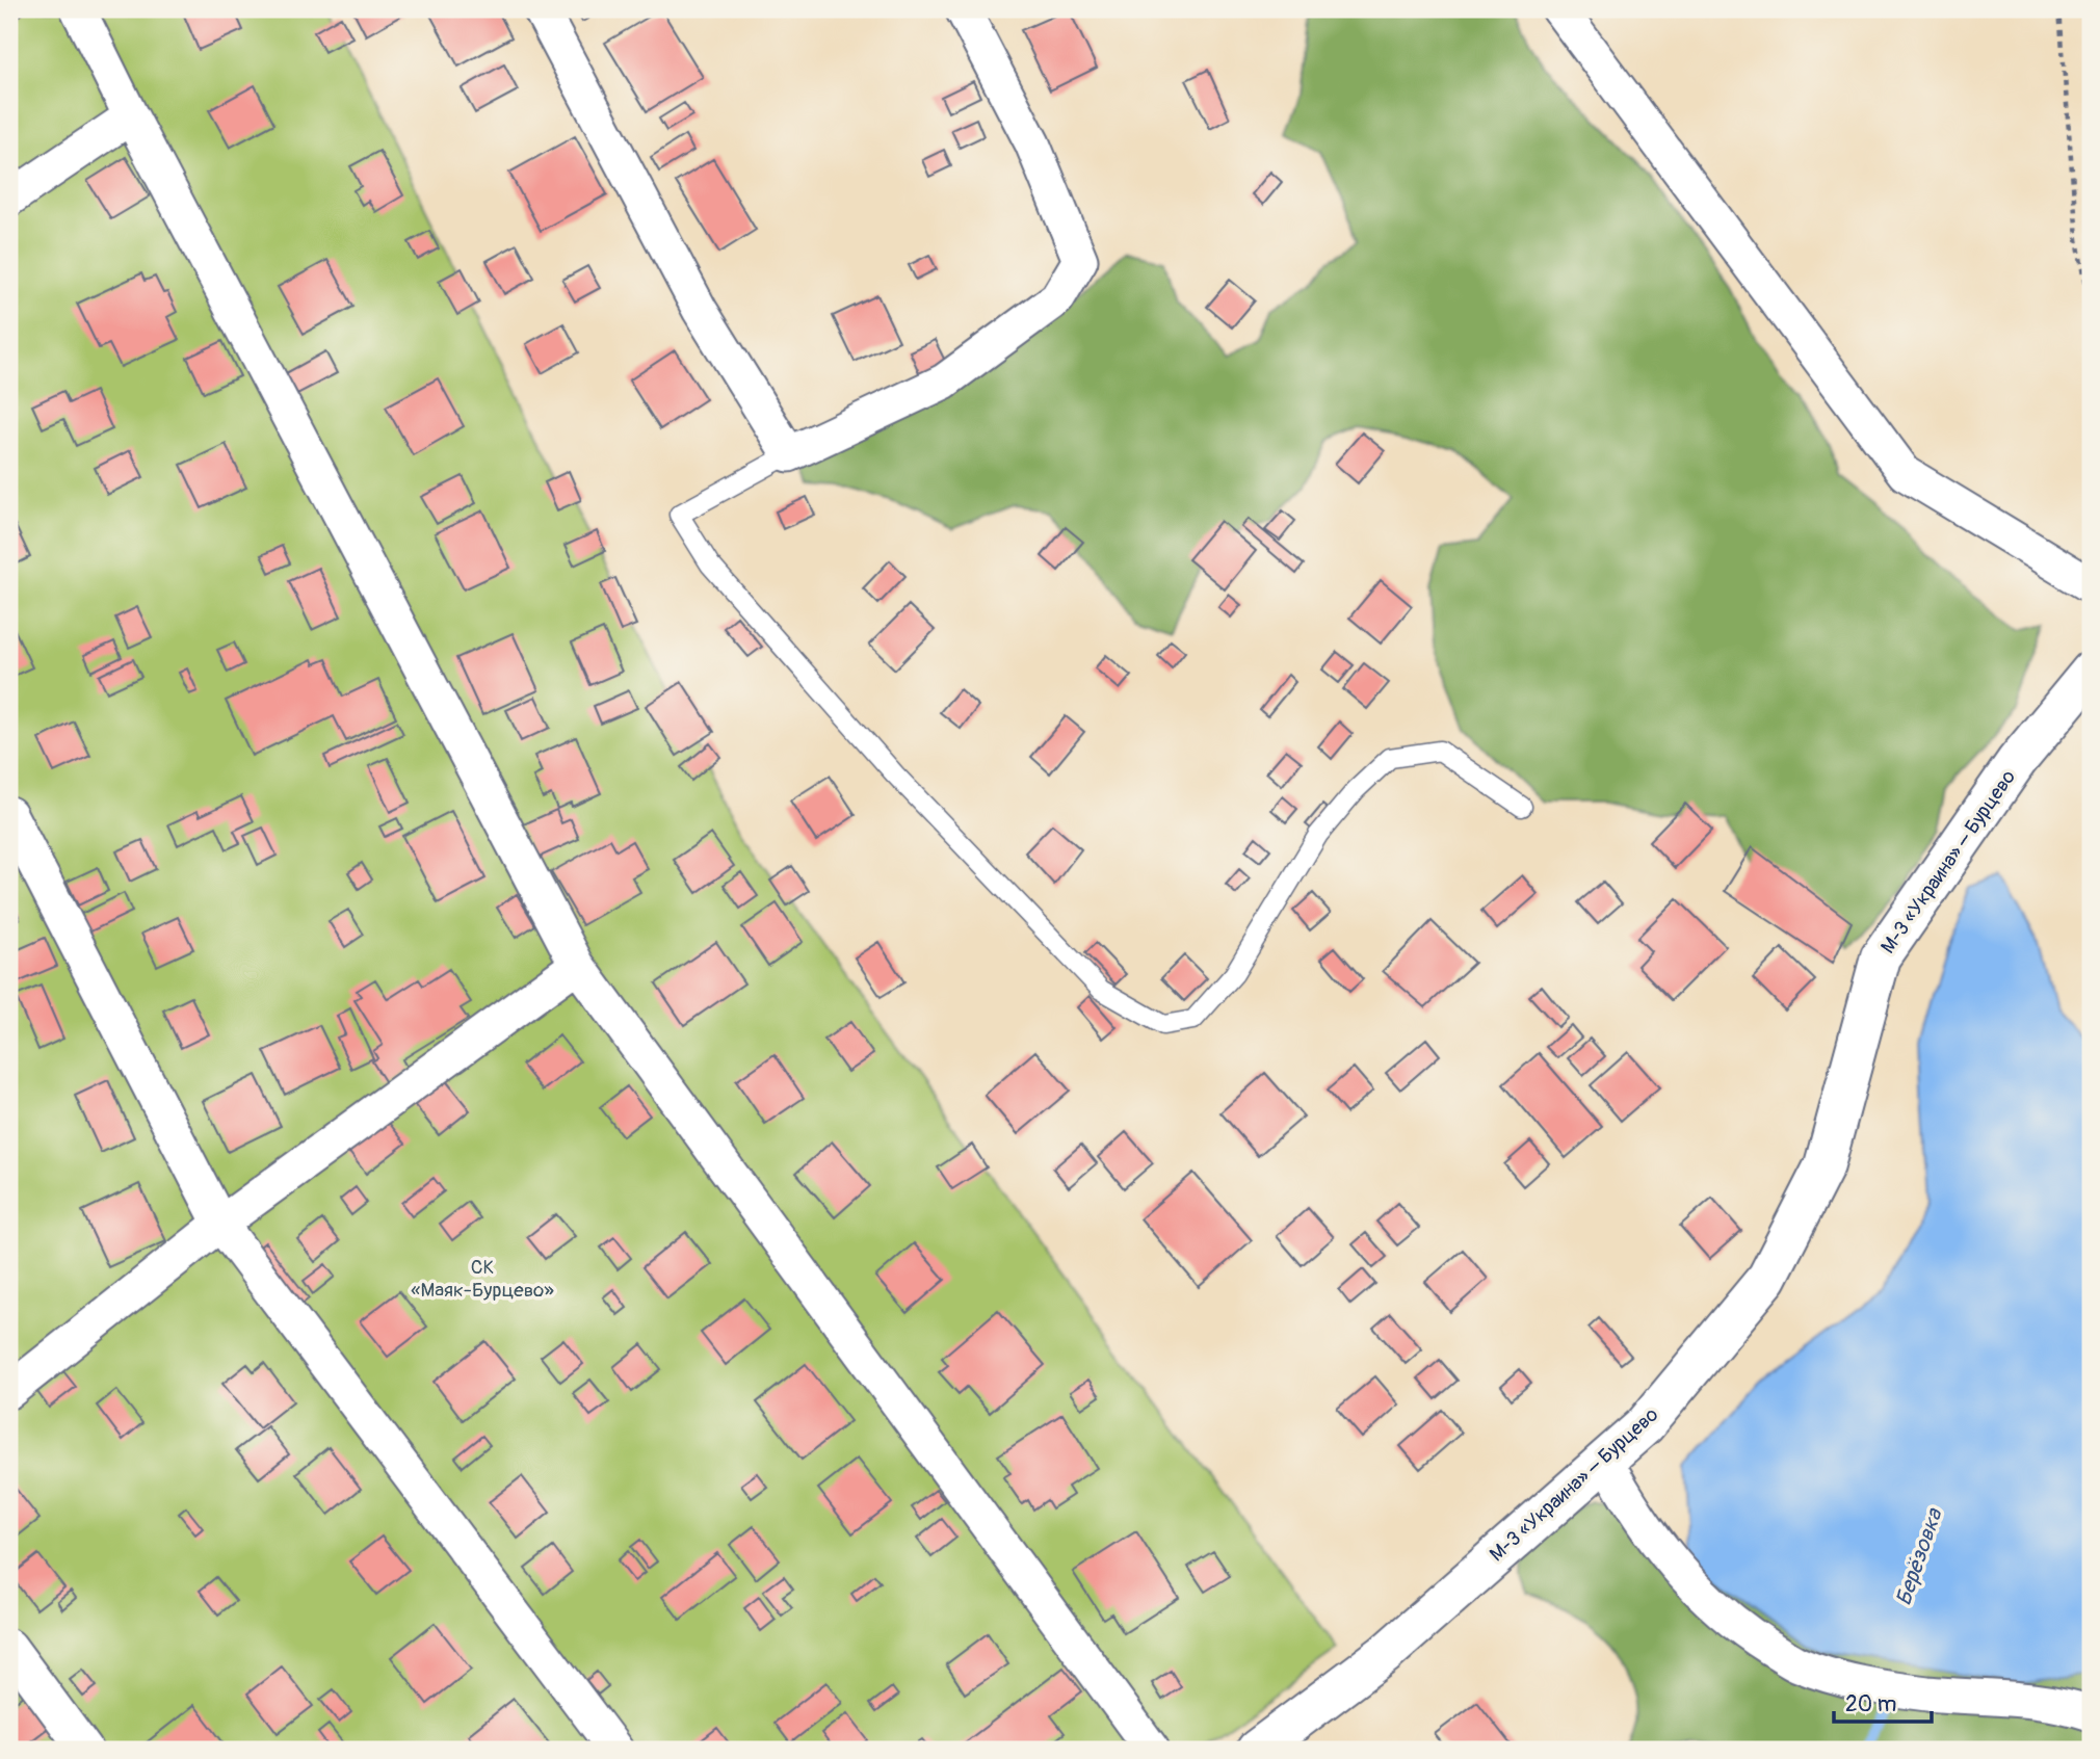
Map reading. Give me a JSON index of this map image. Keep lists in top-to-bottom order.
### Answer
{
  "streets": {
    "street": ["М-3 «Украина» – Бурцево"]
  },
  "water": ["Берёзовка"],
  "parks": ["СК «Маяк-Бурцево»"],
  "scale_bar": "20 m"
}
